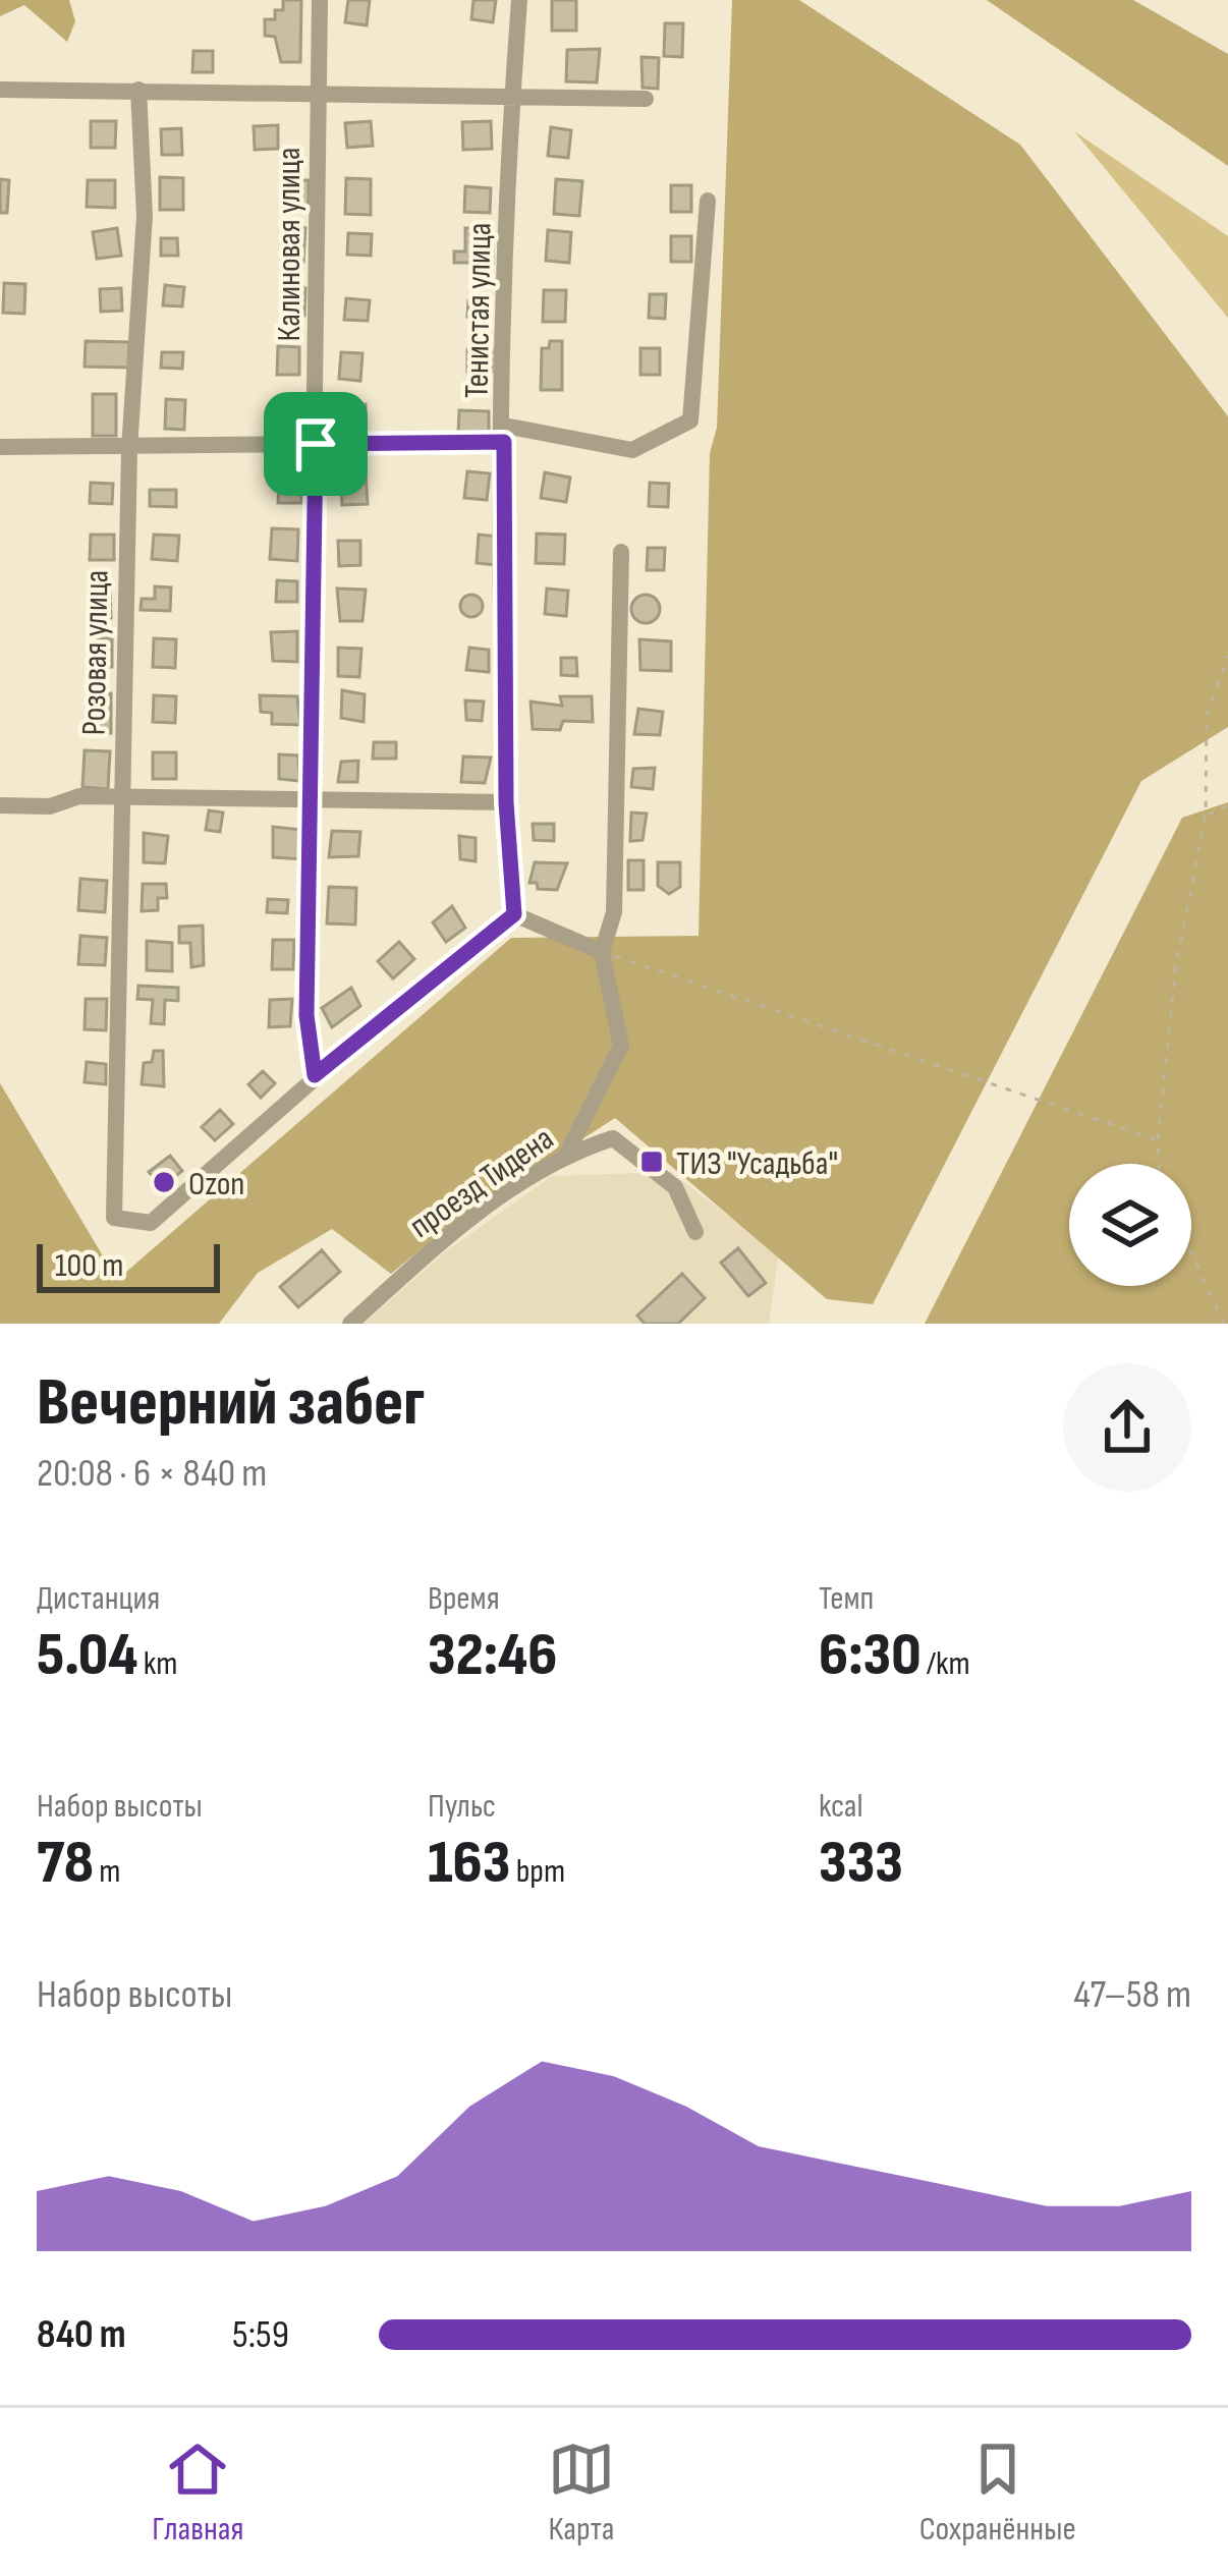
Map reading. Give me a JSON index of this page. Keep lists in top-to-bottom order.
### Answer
{
  "streets": {
    "street": [
      "Калиновая улица",
      "Тенистая улица",
      "Розовая улица",
      "проезд Тидена"
    ]
  },
  "crossings": [
    ["Калиновая улица", "Розовая улица"]
  ],
  "places": {
    "transit": ["ТИЗ \"Усадьба\""],
    "other": ["Ozon"]
  },
  "scale_bar": "100 m",
  "page": {
    "scale": "100 m",
    "heading": ["Вечерний забег", "20:08 · 6 × 840 m"],
    "stats": [
      ["Дистанция", "5.04 km"],
      ["Время", "32:46"],
      ["Темп", "6:30 /km"],
      ["Набор высоты", "78 m"],
      ["Пульс", "163 bpm"],
      ["kcal", "333"]
    ],
    "chart": ["Набор высоты", "47–58 m"],
    "list": [
      {
        "name": "840 m",
        "note": "5:59"
      }
    ],
    "tabs": ["Главная", "Карта", "Сохранённые"]
  }
}
